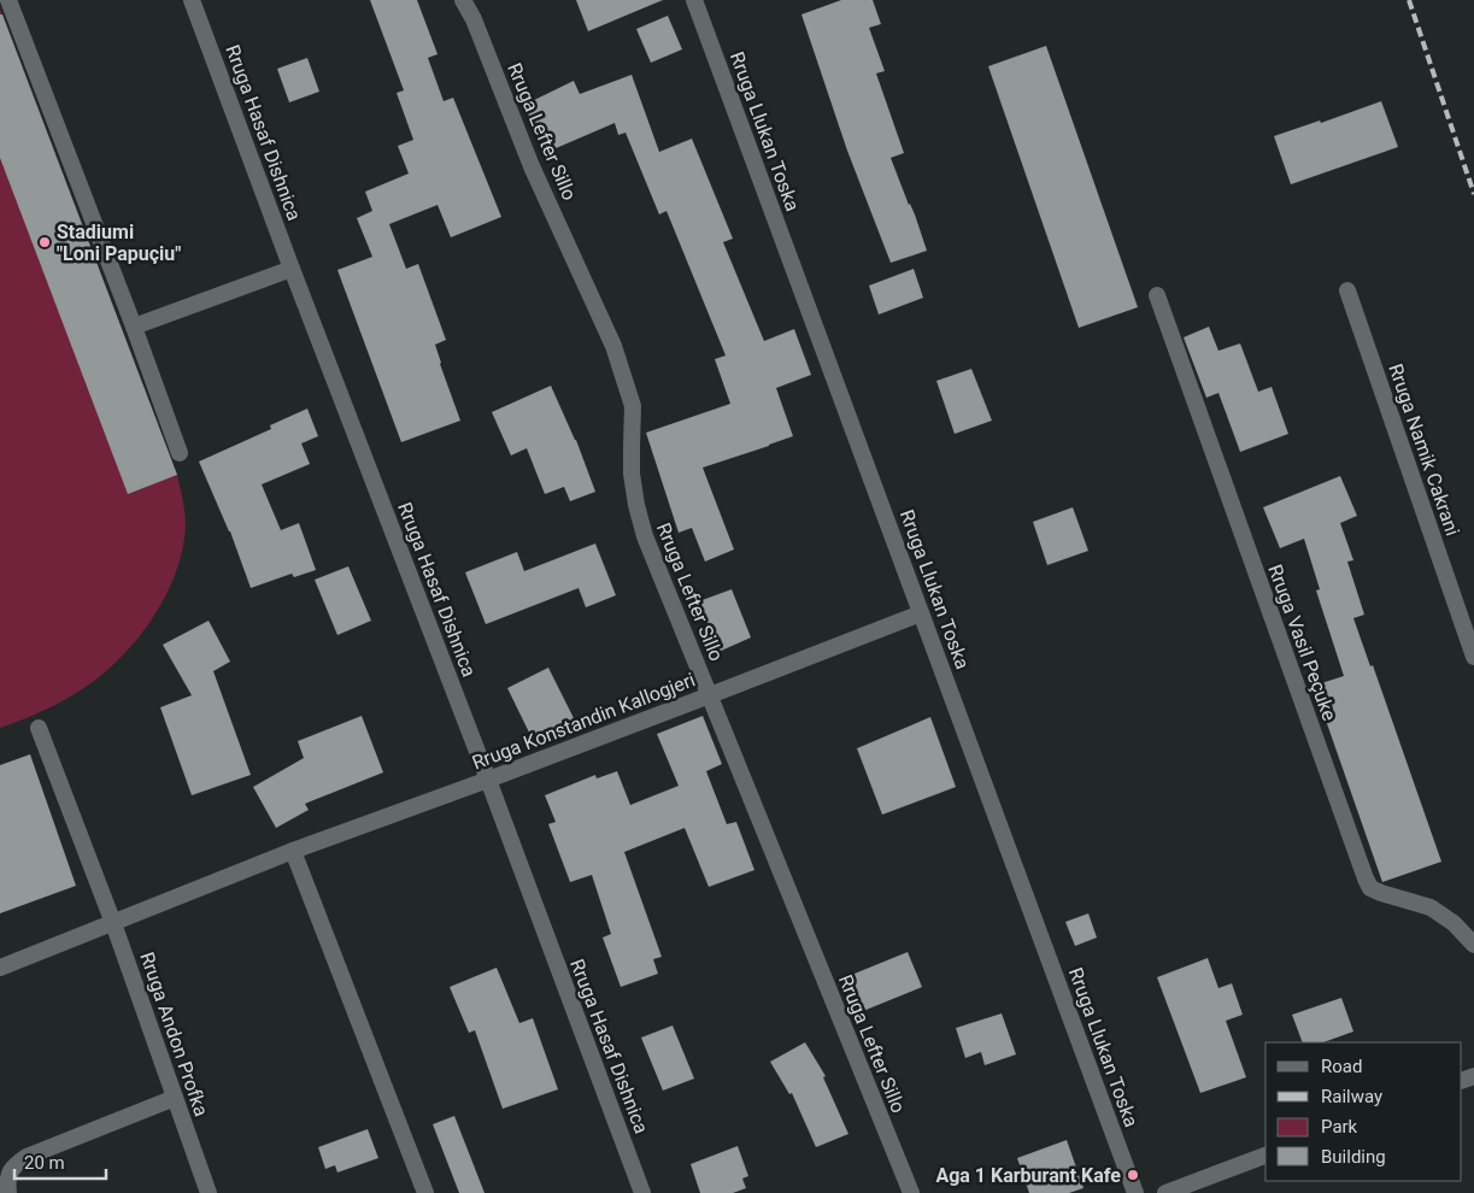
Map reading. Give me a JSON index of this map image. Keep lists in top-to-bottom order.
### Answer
{
  "streets": {
    "street": [
      "Rruga Lefter Sillo",
      "Rruga Llukan Toska",
      "Rruga Hasaf Dishnica",
      "Rruga Namik Cakrani",
      "Rruga Vasil Peçuke",
      "Rruga Konstandin Kallogjeri",
      "Rruga Andon Profka"
    ]
  },
  "crossings": [
    ["Rruga Lefter Sillo", "Rruga Konstandin Kallogjeri"],
    ["Rruga Llukan Toska", "Rruga Konstandin Kallogjeri"],
    ["Rruga Hasaf Dishnica", "Rruga Konstandin Kallogjeri"],
    ["Rruga Konstandin Kallogjeri", "Rruga Andon Profka"]
  ],
  "places": ["Stadiumi \"Loni Papuçiu\"", "Aga 1 Karburant Kafe"],
  "legend": [
    "Road",
    "Railway",
    "Park",
    "Building"
  ],
  "scale_bar": "20 m"
}
